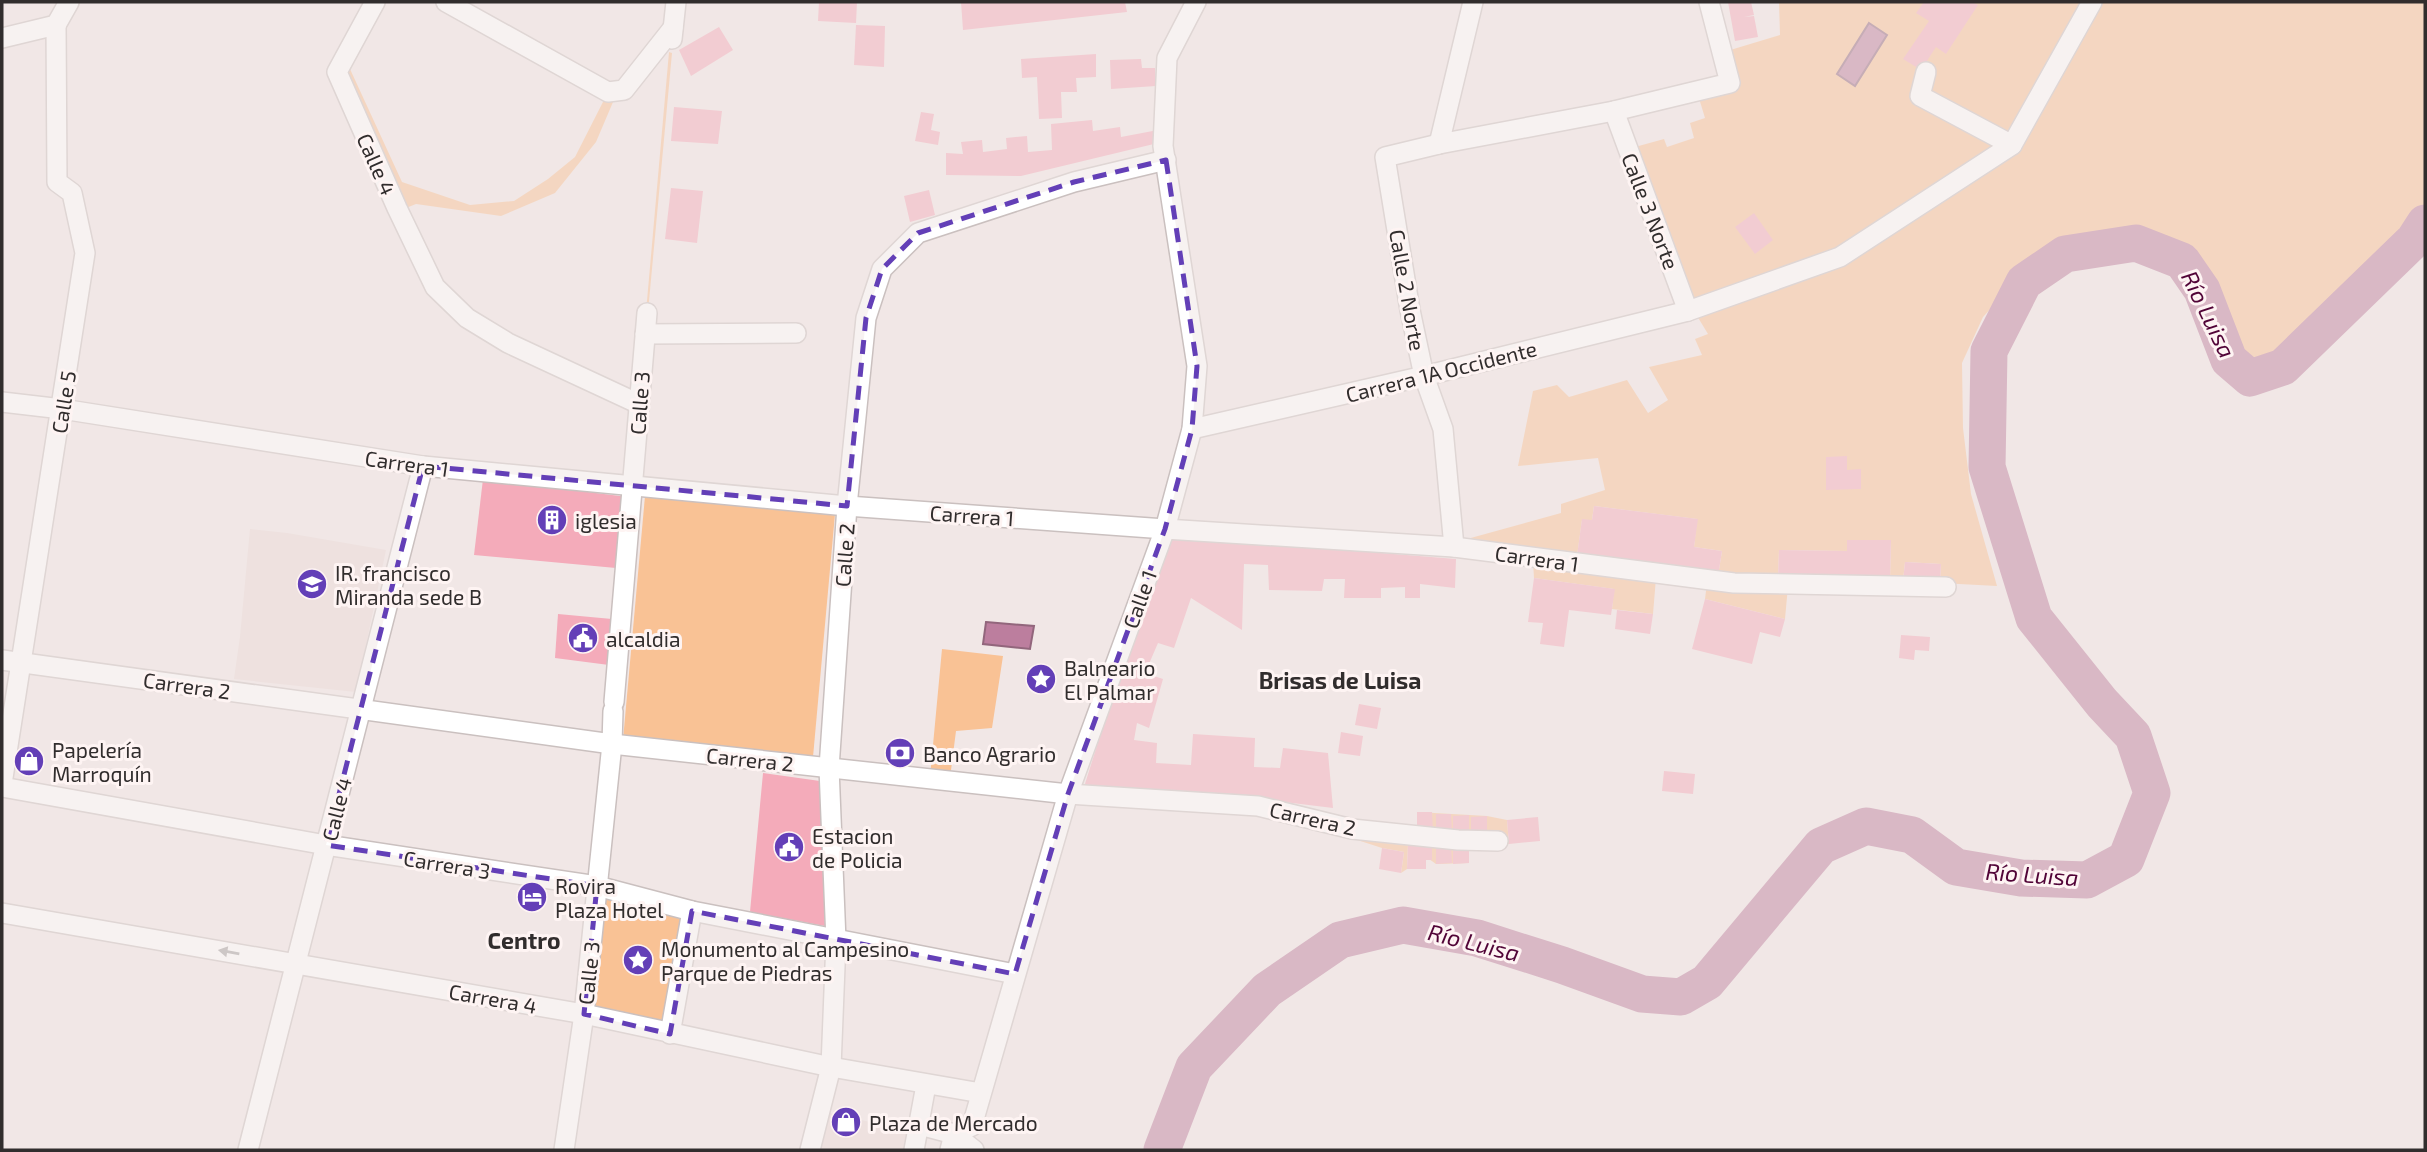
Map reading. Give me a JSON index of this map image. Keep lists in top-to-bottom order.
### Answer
{
  "streets": {
    "street": [
      "Calle 4",
      "Calle 3 Norte",
      "Calle 2 Norte",
      "Carrera 1A Occidente",
      "Calle 5",
      "Calle 3",
      "Carrera 1",
      "Calle 2",
      "Calle 1",
      "Carrera 2",
      "Carrera 3",
      "Carrera 4"
    ]
  },
  "crossings": [
    ["Calle 4", "Calle 3"],
    ["Calle 4", "Carrera 1"],
    ["Calle 4", "Carrera 2"],
    ["Calle 4", "Carrera 3"],
    ["Calle 4", "Carrera 4"],
    ["Calle 3 Norte", "Carrera 1A Occidente"],
    ["Calle 2 Norte", "Carrera 1A Occidente"],
    ["Calle 2 Norte", "Carrera 1"],
    ["Carrera 1A Occidente", "Calle 1"],
    ["Calle 5", "Carrera 1"],
    ["Calle 5", "Carrera 2"],
    ["Calle 5", "Carrera 3"],
    ["Calle 3", "Carrera 1"],
    ["Calle 3", "Carrera 2"],
    ["Calle 3", "Carrera 3"],
    ["Calle 3", "Carrera 4"],
    ["Carrera 1", "Calle 2"],
    ["Carrera 1", "Calle 1"],
    ["Calle 2", "Calle 1"],
    ["Calle 2", "Carrera 2"],
    ["Calle 2", "Carrera 3"],
    ["Calle 2", "Carrera 4"],
    ["Calle 1", "Carrera 2"],
    ["Calle 1", "Carrera 3"],
    ["Calle 1", "Carrera 4"]
  ],
  "districts": ["Brisas de Luisa", "Centro"],
  "water": ["Río Luisa"],
  "places": {
    "building": ["iglesia"],
    "school or university": ["IR. francisco Miranda sede B"],
    "public building": ["alcaldia", "Estacion de Policia"],
    "place": ["Balneario El Palmar", "Monumento al Campesino Parque de Piedras"],
    "bank": ["Banco Agrario"],
    "shop": ["Papelería Marroquín", "Plaza de Mercado"],
    "hotel": ["Rovira Plaza Hotel"]
  }
}
